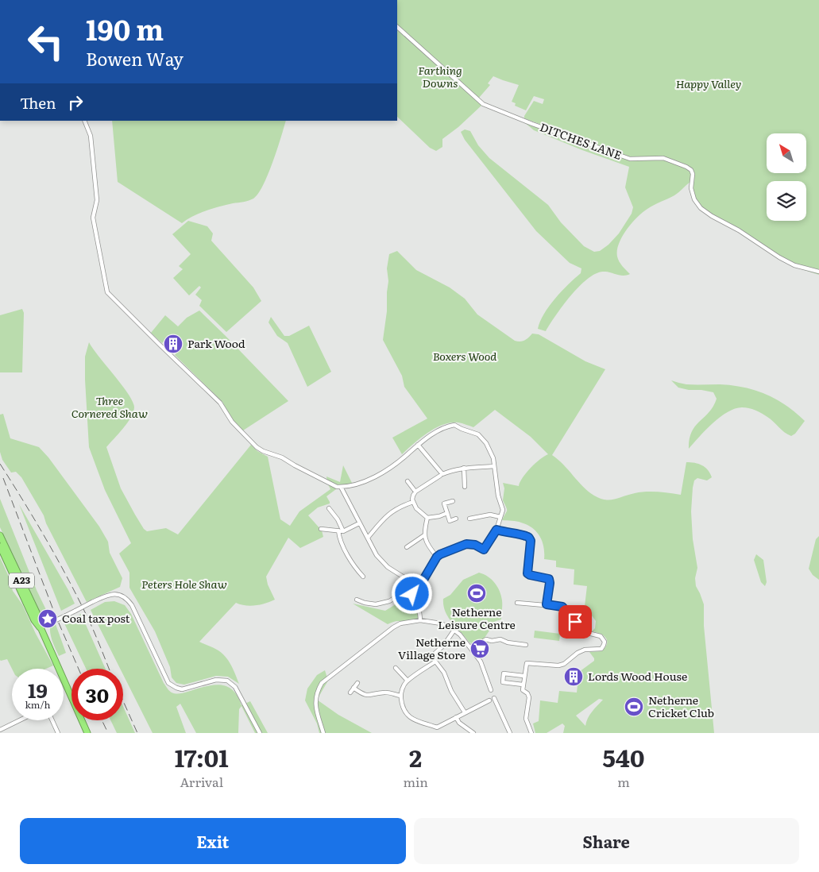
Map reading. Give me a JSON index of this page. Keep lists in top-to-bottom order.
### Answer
{
  "streets": {
    "highway": ["A23"],
    "street": ["DITCHES LANE"]
  },
  "parks": [
    "Farthing Downs",
    "Happy Valley",
    "Boxers Wood",
    "Three Cornered Shaw",
    "Peters Hole Shaw"
  ],
  "places": {
    "building": ["Park Wood", "Lords Wood House"],
    "sports": ["Netherne Leisure Centre", "Netherne Cricket Club"],
    "place": ["Coal tax post"],
    "supermarket": ["Netherne Village Store"]
  },
  "north": "top left",
  "page": {
    "turn": ["190 m", "Bowen Way"],
    "then": "Then",
    "speed": "19 km/h",
    "limit": "30",
    "eta": [
      "17:01",
      "Arrival",
      "2",
      "min",
      "540",
      "m"
    ],
    "buttons": ["Exit", "Share"]
  }
}
